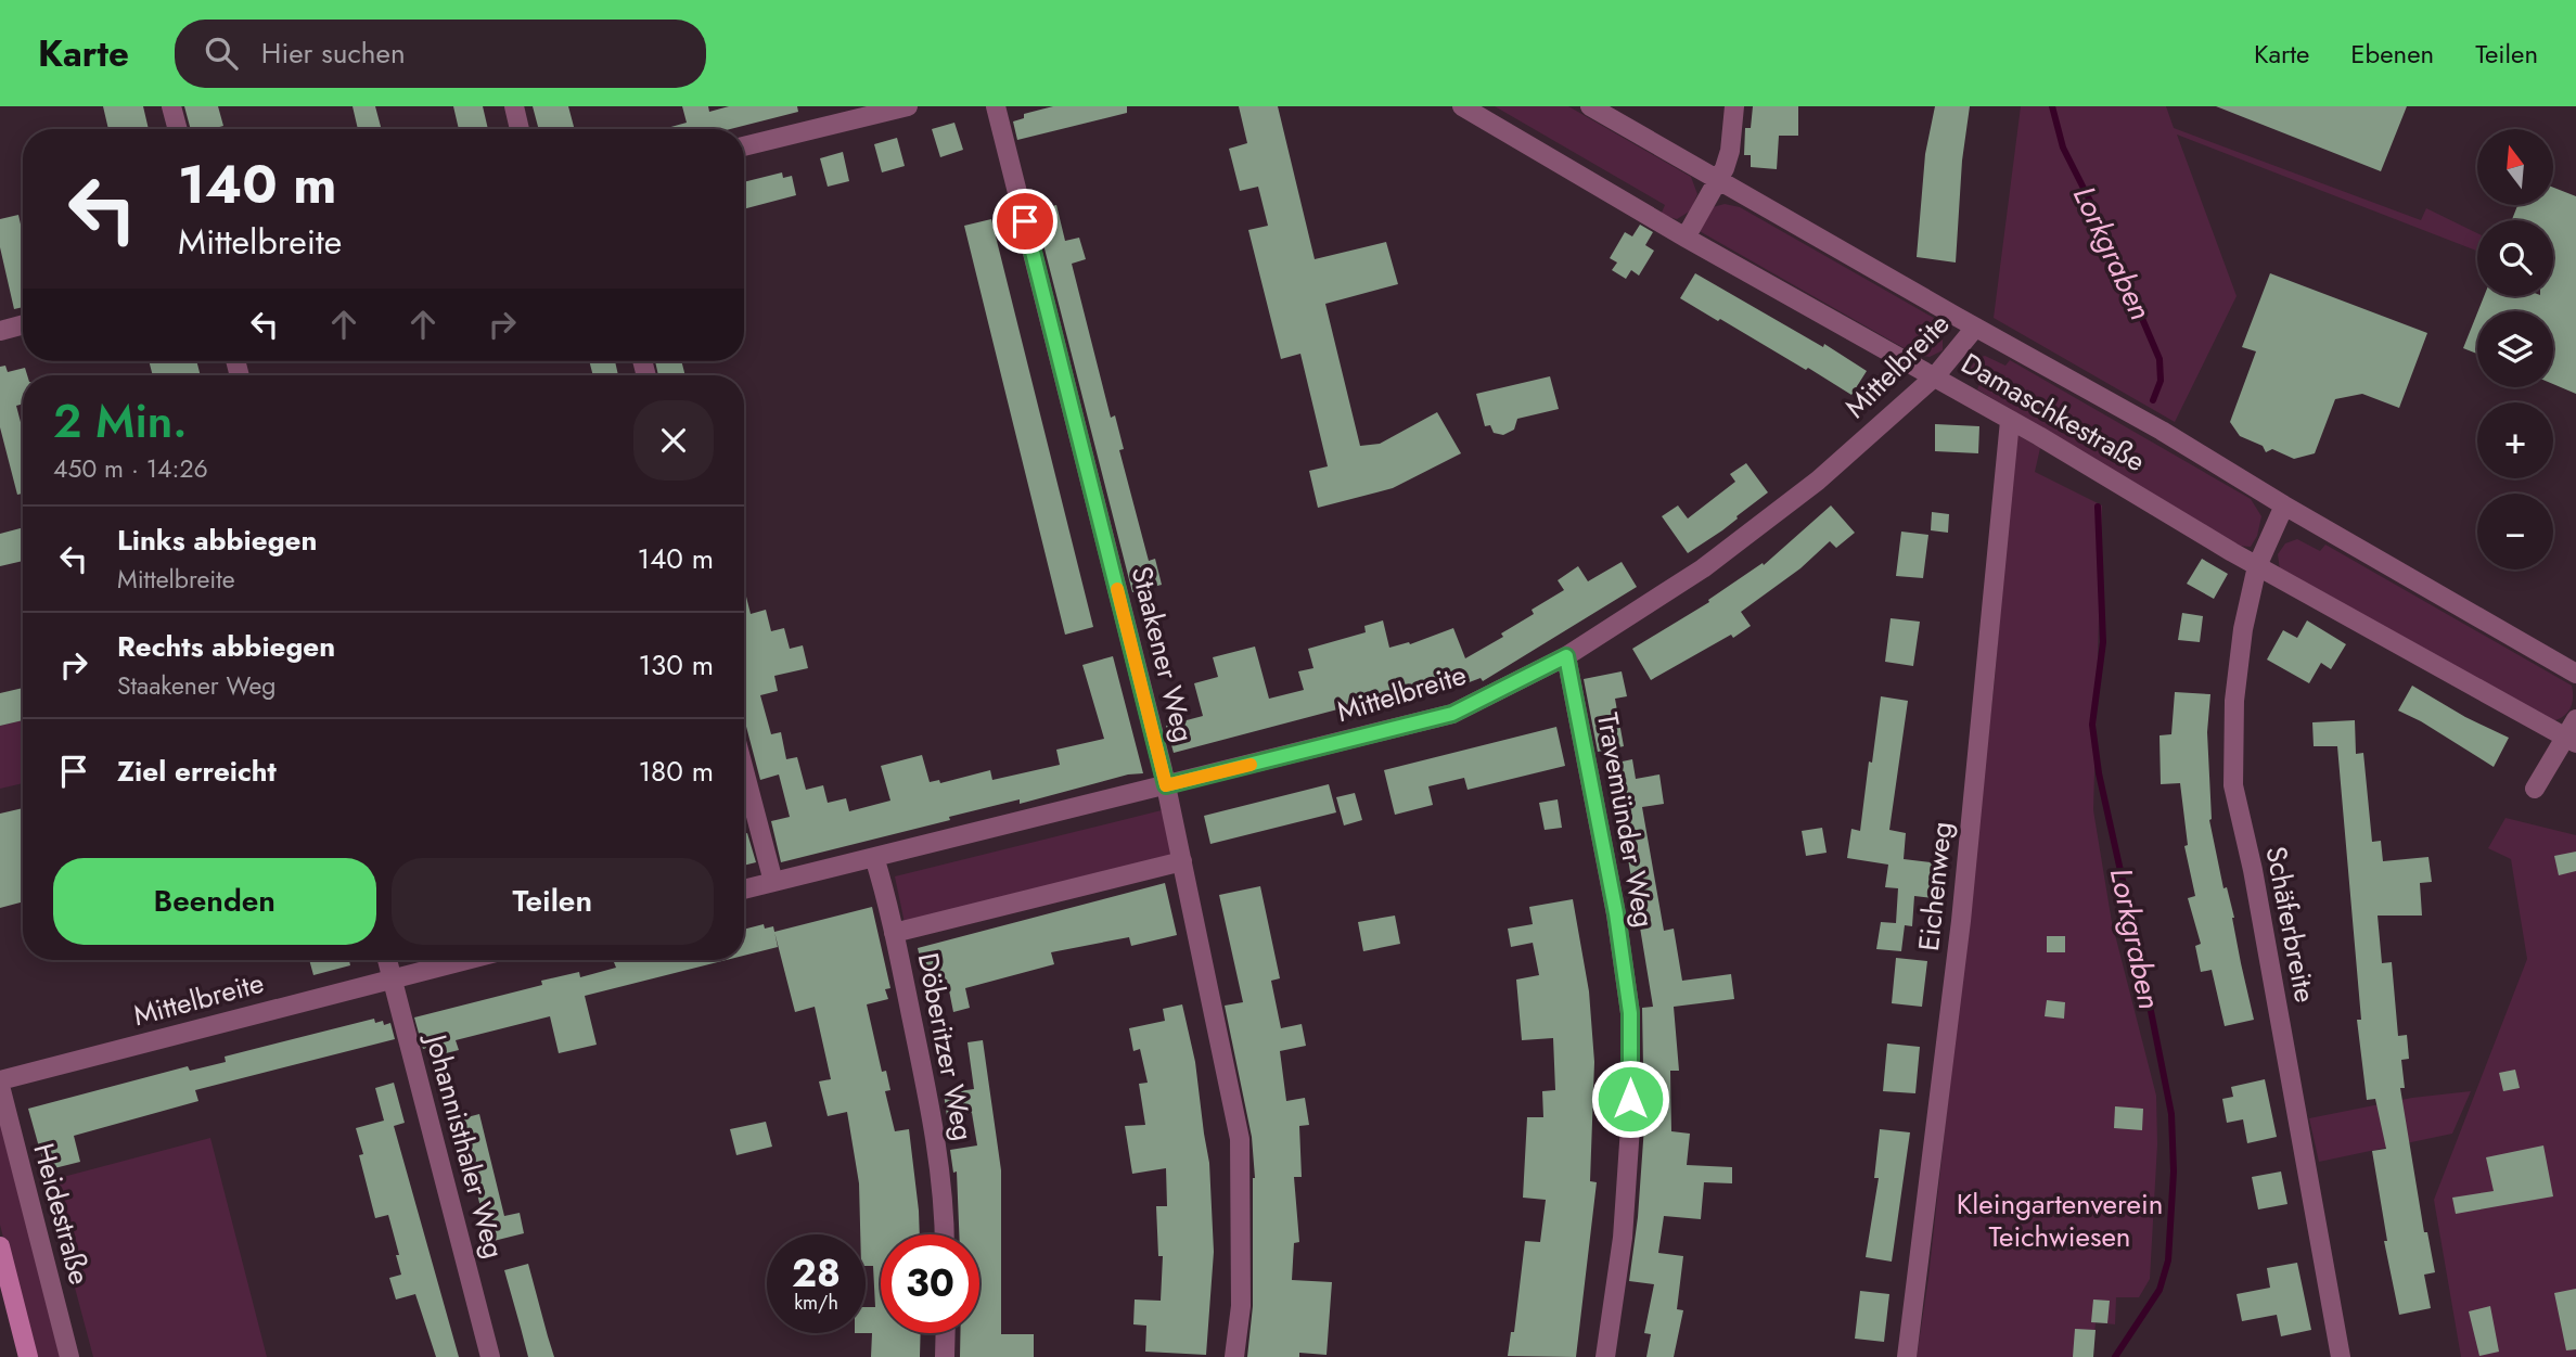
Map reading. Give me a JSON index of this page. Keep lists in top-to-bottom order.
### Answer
{
  "streets": {
    "street": [
      "Mittelbreite",
      "Damaschkestraße",
      "Staakener Weg",
      "Travemünder Weg",
      "Eichenweg",
      "Schäferbreite",
      "Döberitzer Weg",
      "Johannisthaler Weg",
      "Heidestraße"
    ]
  },
  "crossings": [
    ["Mittelbreite", "Damaschkestraße"],
    ["Mittelbreite", "Staakener Weg"],
    ["Mittelbreite", "Travemünder Weg"],
    ["Mittelbreite", "Döberitzer Weg"],
    ["Mittelbreite", "Johannisthaler Weg"],
    ["Mittelbreite", "Heidestraße"],
    ["Damaschkestraße", "Eichenweg"],
    ["Damaschkestraße", "Schäferbreite"]
  ],
  "water": ["Lorkgraben"],
  "parks": ["Kleingartenverein Teichwiesen"],
  "north": "top",
  "page": {
    "header": "Karte",
    "search": "Hier suchen",
    "nav": ["Karte", "Ebenen", "Teilen"],
    "map_buttons": ["+", "−"],
    "turn": ["140 m", "Mittelbreite"],
    "heading": ["2 Min.", "450 m · 14:26"],
    "list": [
      {
        "name": "Links abbiegen",
        "note": "Mittelbreite",
        "value": "140 m"
      },
      {
        "name": "Rechts abbiegen",
        "note": "Staakener Weg",
        "value": "130 m"
      },
      {
        "name": "Ziel erreicht",
        "value": "180 m"
      }
    ],
    "buttons": ["Beenden", "Teilen"],
    "speed": "28 km/h",
    "limit": "30"
  }
}
